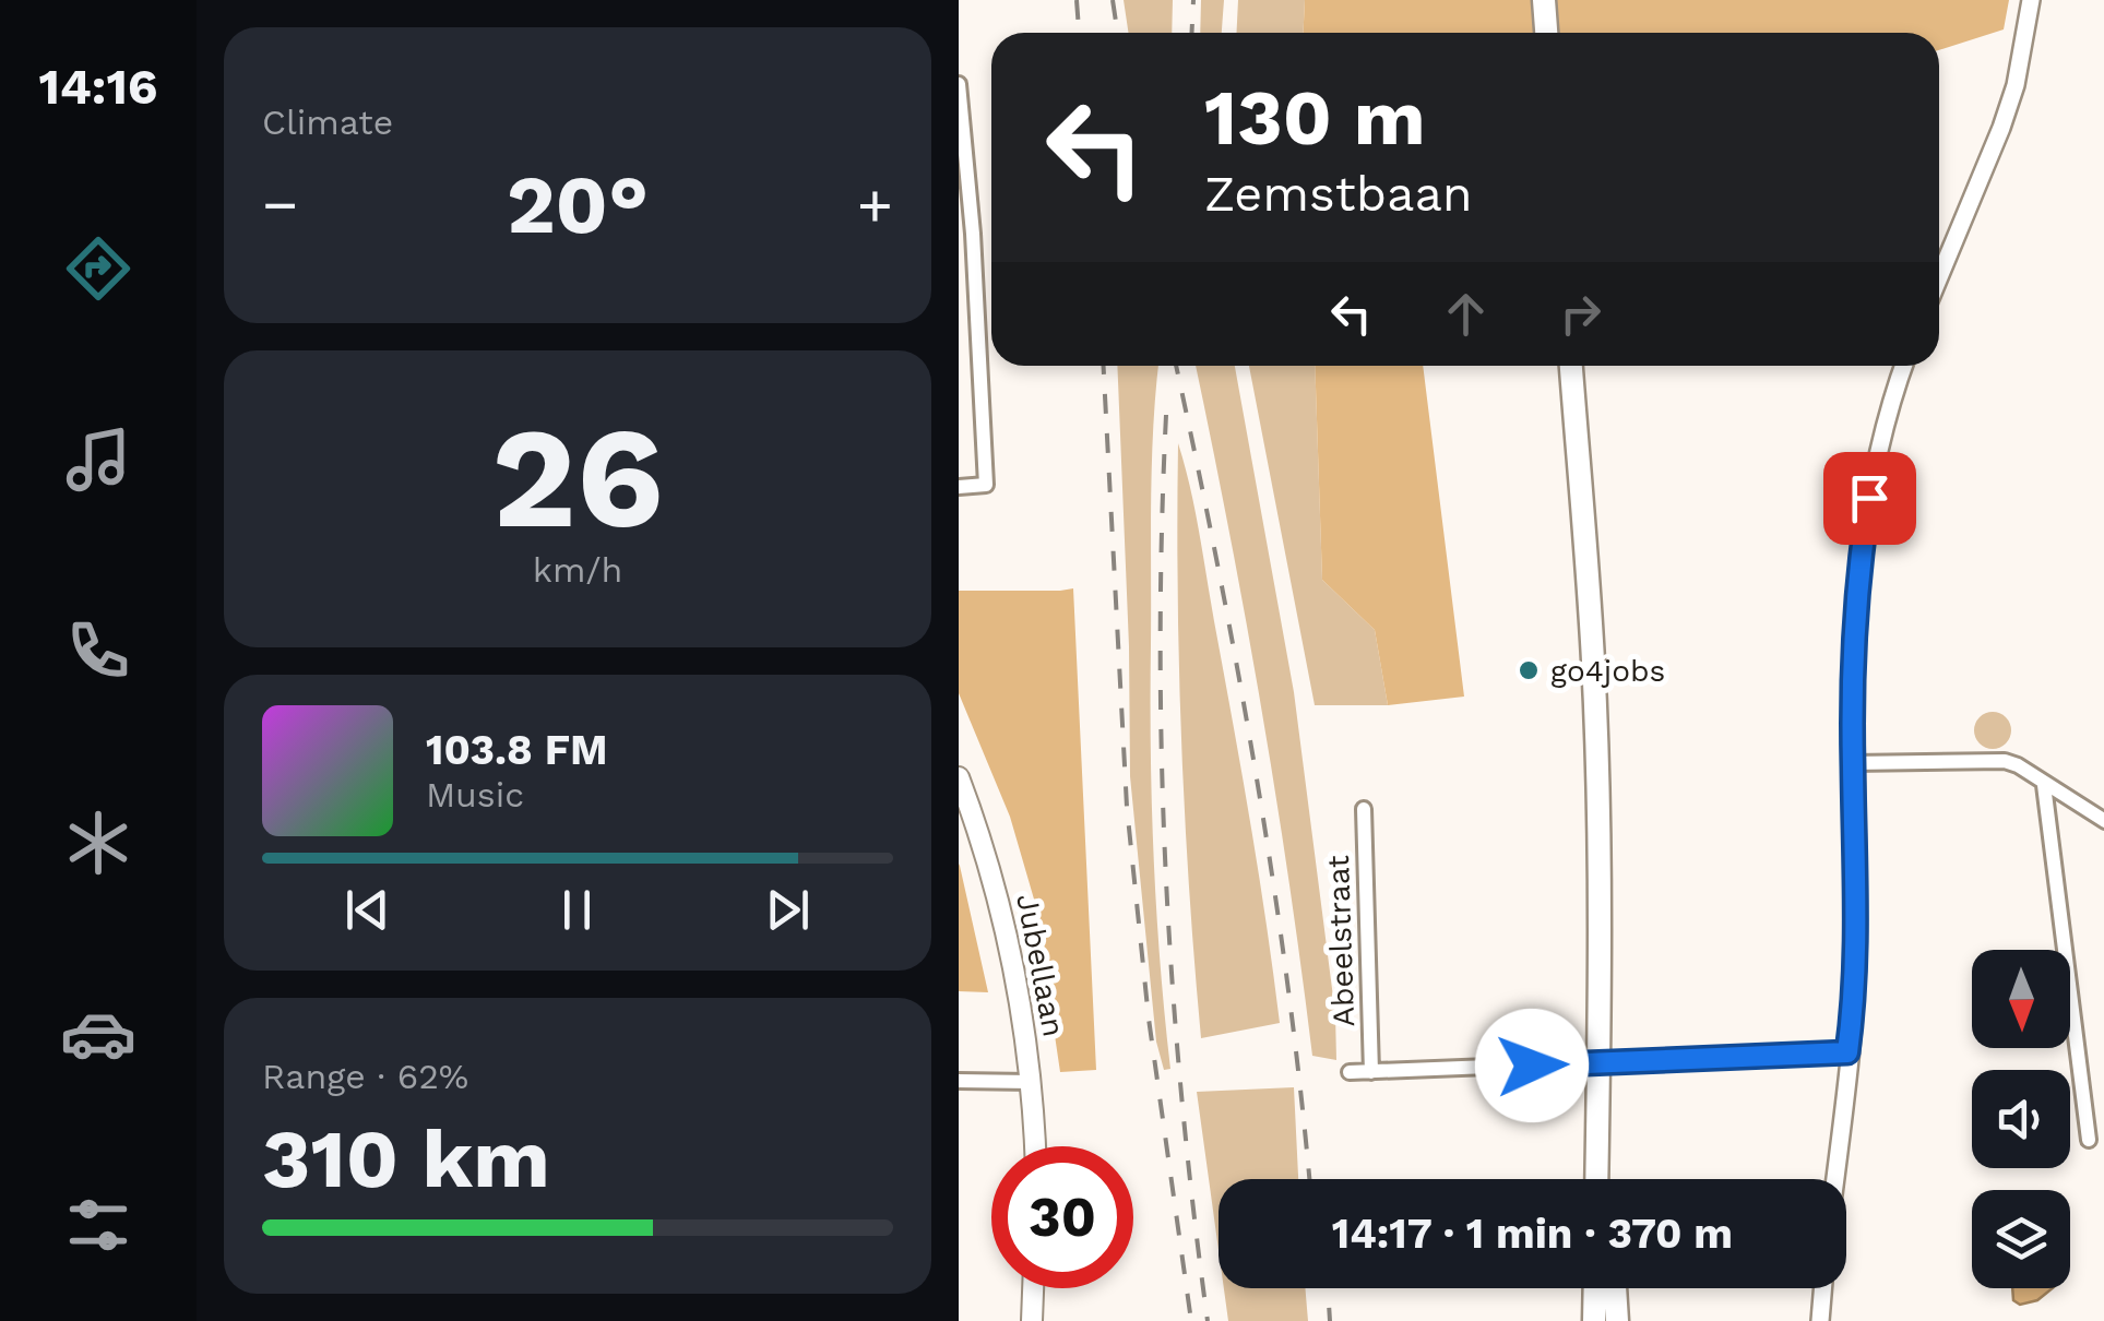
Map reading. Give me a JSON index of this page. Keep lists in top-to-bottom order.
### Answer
{
  "streets": {
    "main road": ["Jubellaan"],
    "street": ["Abeelstraat"]
  },
  "places": ["go4jobs"],
  "north": "bottom",
  "page": {
    "tabs": "14:16",
    "tile": [
      "Climate",
      ["26", "km/h"],
      ["Range · 62%", "310 km"]
    ],
    "turn": ["130 m", "Zemstbaan"],
    "heat": ["−", "20°", "+"],
    "song": ["103.8 FM", "Music"],
    "limit": "30",
    "trip": "14:17 · 1 min · 370 m"
  }
}
